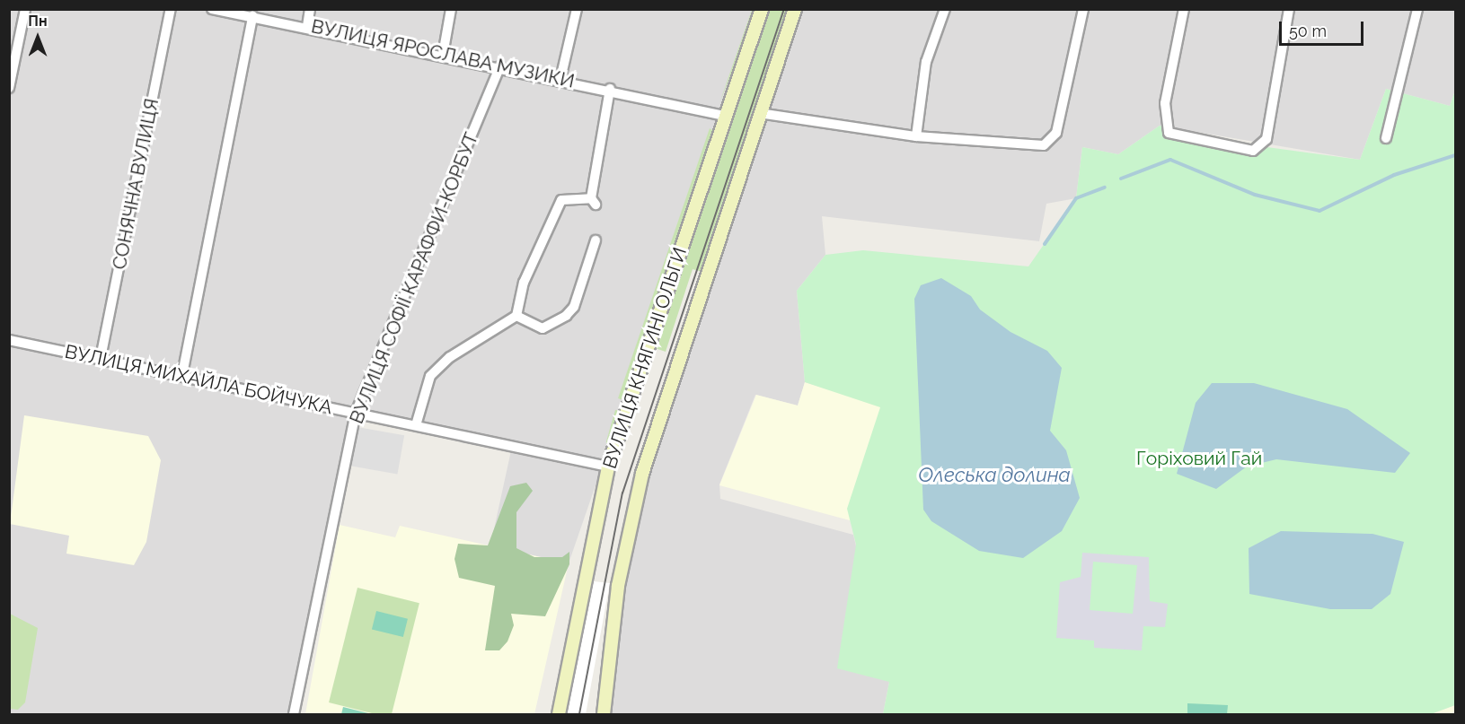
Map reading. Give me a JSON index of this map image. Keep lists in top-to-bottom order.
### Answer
{
  "streets": {
    "main road": ["ВУЛИЦЯ КНЯГИНІ ОЛЬГИ"],
    "street": [
      "ВУЛИЦЯ ЯРОСЛАВА МУЗИКИ",
      "СОНЯЧНА ВУЛИЦЯ",
      "ВУЛИЦЯ СОФІЇ КАРАФФИ-КОРБУТ",
      "ВУЛИЦЯ МИХАЙЛА БОЙЧУКА"
    ]
  },
  "crossings": [
    ["ВУЛИЦЯ ЯРОСЛАВА МУЗИКИ", "ВУЛИЦЯ СОФІЇ КАРАФФИ-КОРБУТ"],
    ["ВУЛИЦЯ ЯРОСЛАВА МУЗИКИ", "ВУЛИЦЯ КНЯГИНІ ОЛЬГИ"],
    ["СОНЯЧНА ВУЛИЦЯ", "ВУЛИЦЯ МИХАЙЛА БОЙЧУКА"],
    ["ВУЛИЦЯ СОФІЇ КАРАФФИ-КОРБУТ", "ВУЛИЦЯ МИХАЙЛА БОЙЧУКА"],
    ["ВУЛИЦЯ КНЯГИНІ ОЛЬГИ", "ВУЛИЦЯ МИХАЙЛА БОЙЧУКА"]
  ],
  "water": ["Олеська долина"],
  "parks": ["Горіховий Гай"],
  "scale_bar": "50 m",
  "north": "top"
}
